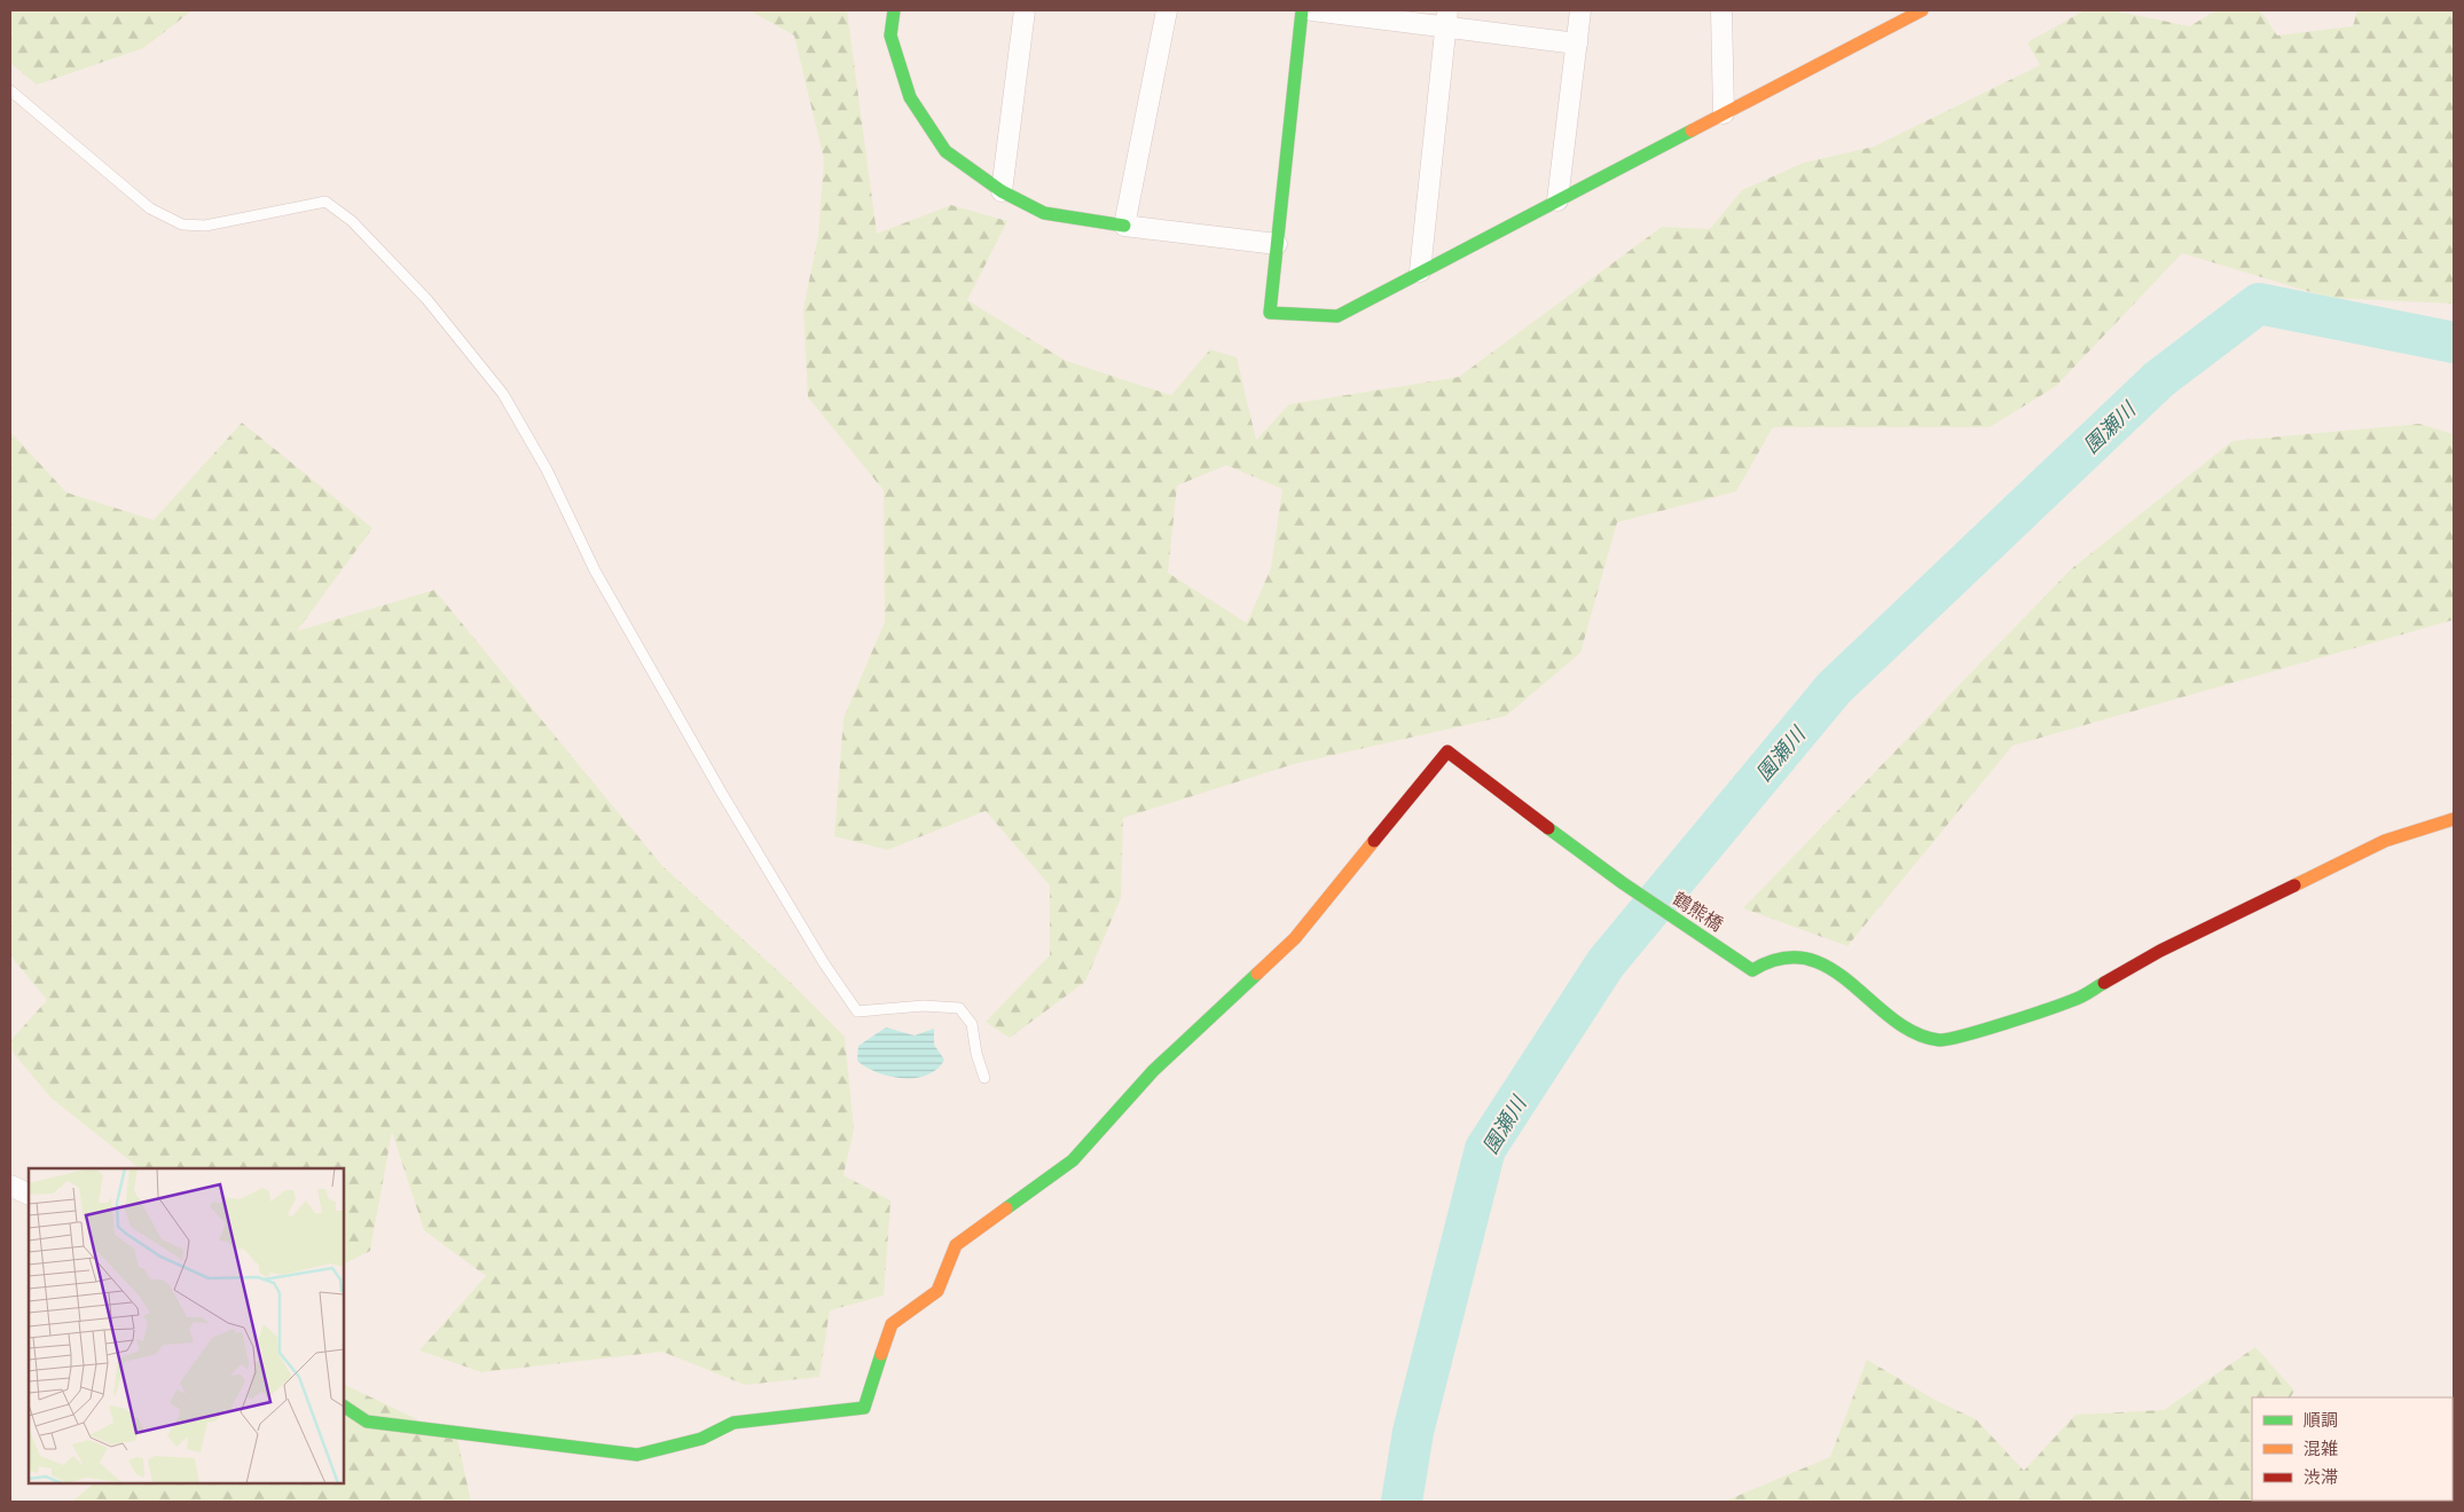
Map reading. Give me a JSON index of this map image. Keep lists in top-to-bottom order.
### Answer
{
  "streets": {
    "street": ["鶴熊橋"]
  },
  "water": ["園瀬川"],
  "legend": ["順調", "混雑", "渋滞"]
}
